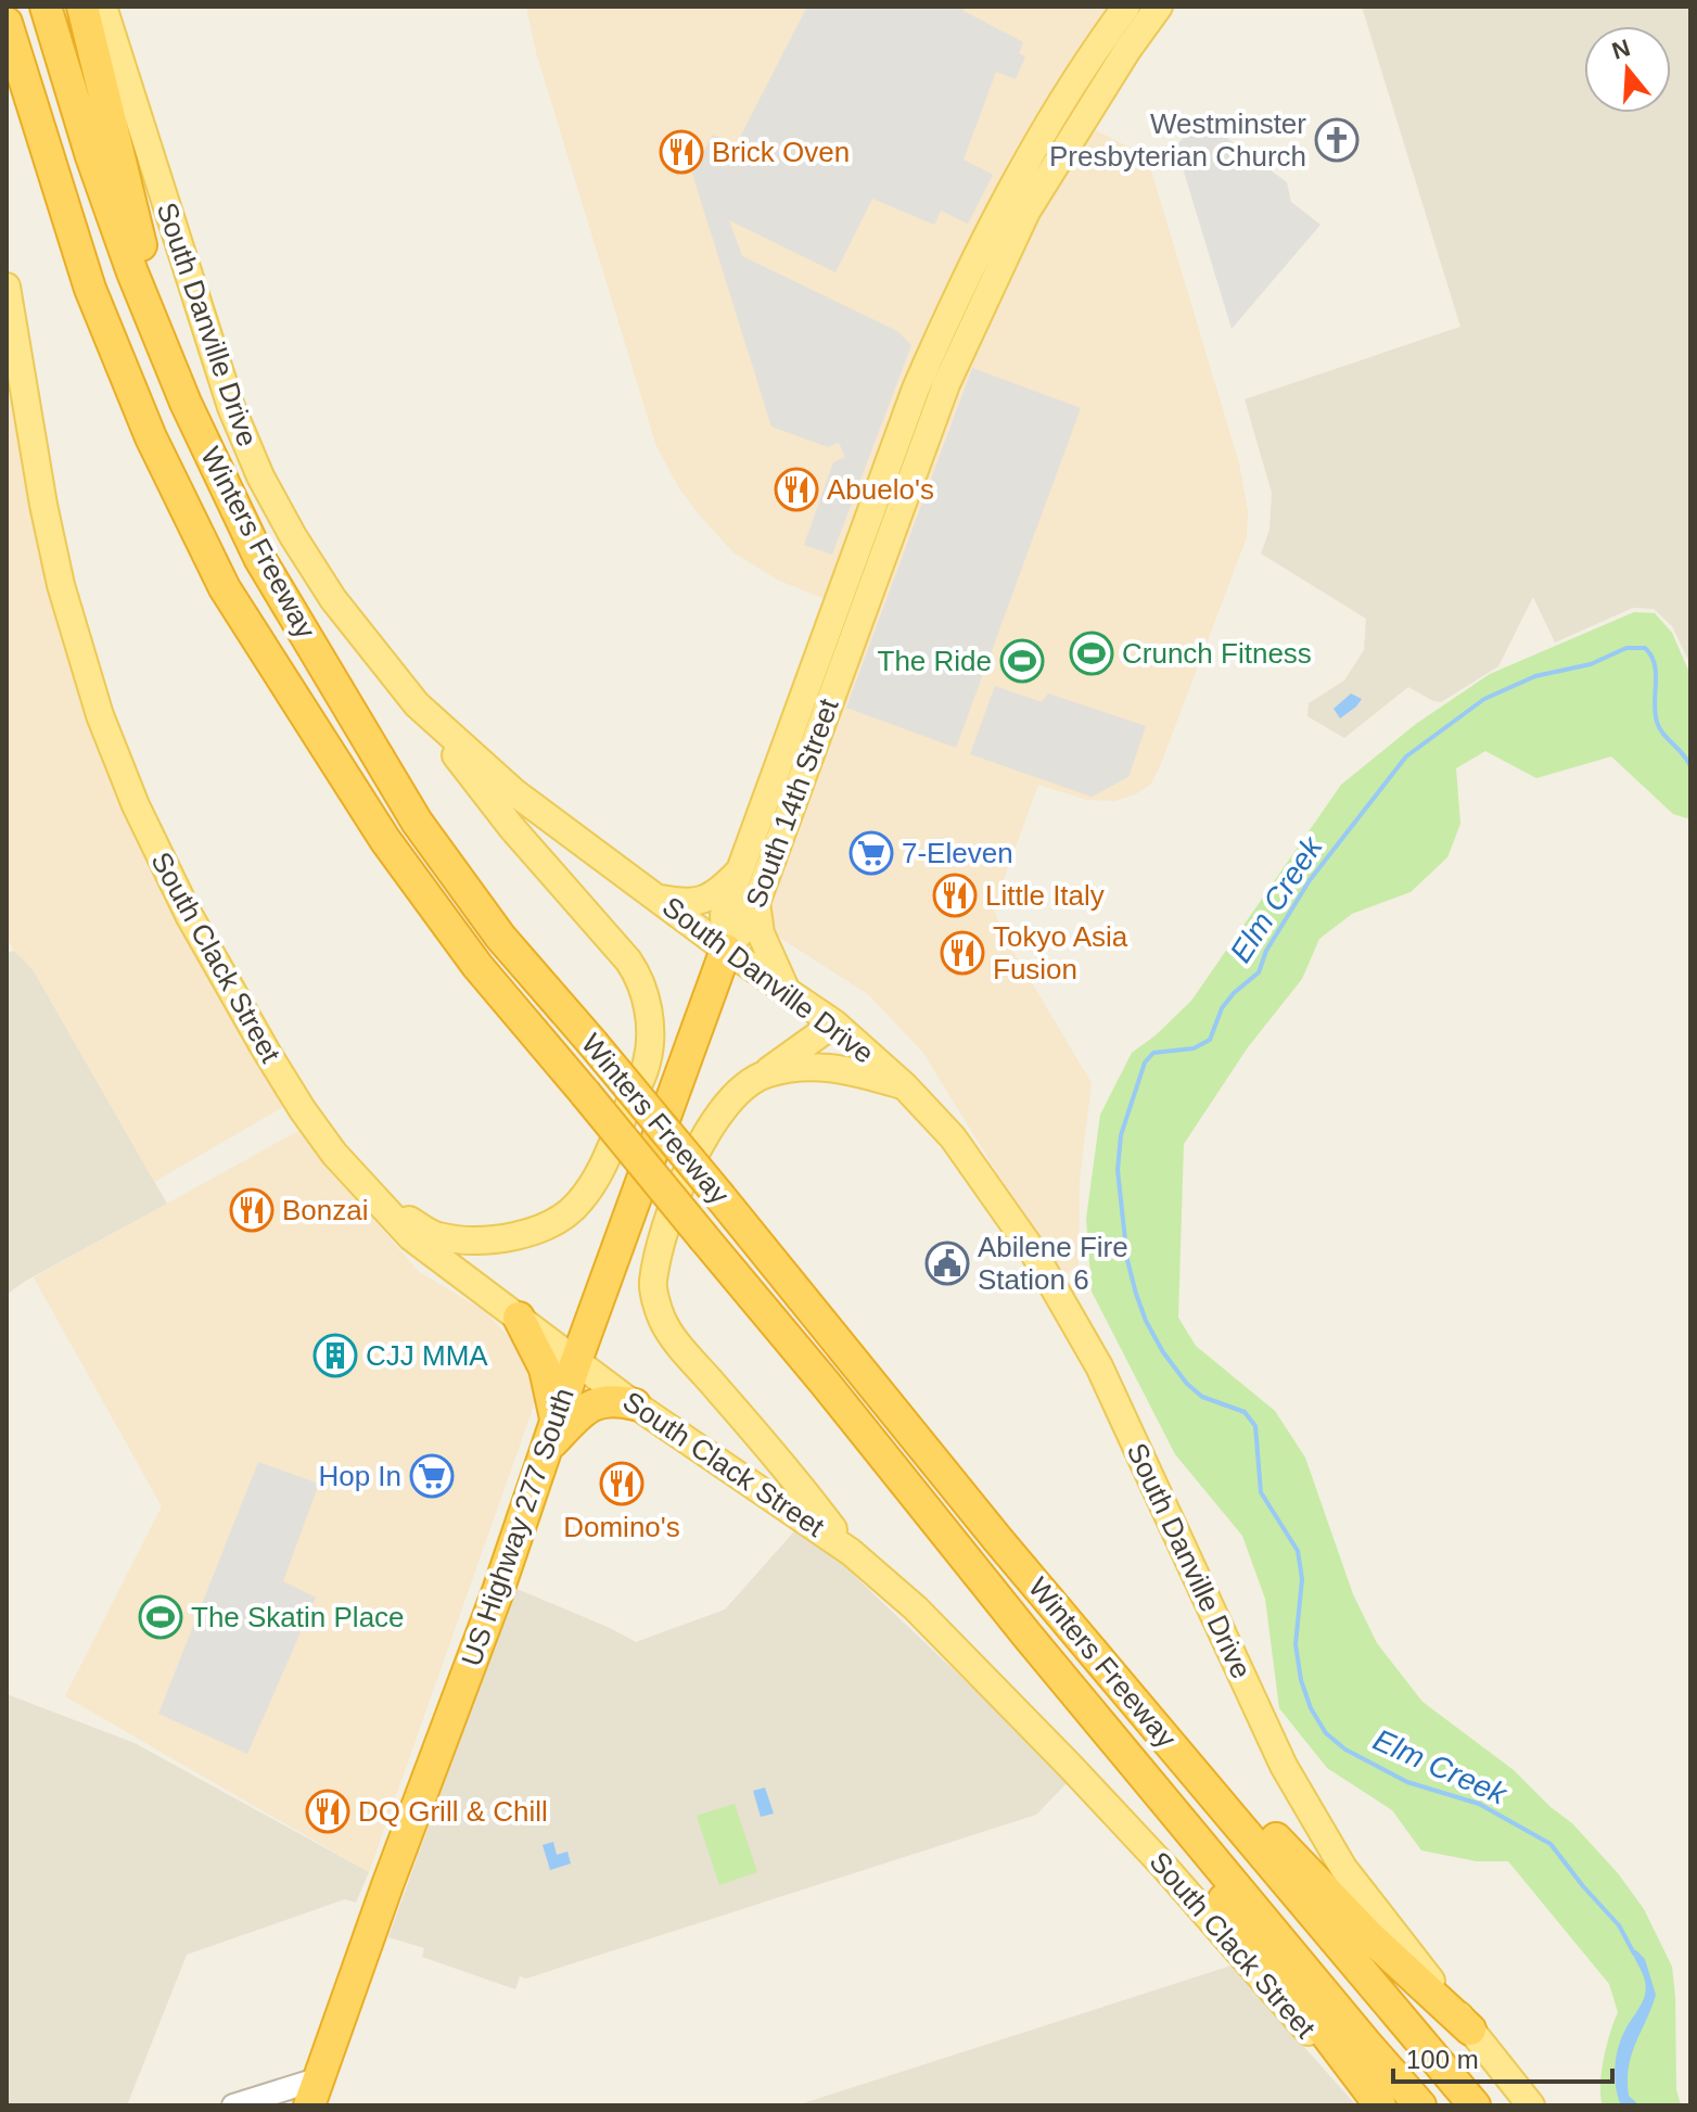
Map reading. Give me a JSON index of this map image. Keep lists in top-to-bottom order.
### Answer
{
  "streets": {
    "highway": ["Winters Freeway", "US Highway 277 South"],
    "main road": ["South Danville Drive", "South 14th Street", "South Clack Street"]
  },
  "crossings": [
    ["South Danville Drive", "South 14th Street"],
    ["South Danville Drive", "US Highway 277 South"],
    ["South 14th Street", "US Highway 277 South"],
    ["South Clack Street", "US Highway 277 South"]
  ],
  "water": ["Elm Creek"],
  "places": {
    "church": ["Westminster Presbyterian Church"],
    "restaurant": [
      "Brick Oven",
      "Abuelo's",
      "Little Italy",
      "Tokyo Asia Fusion",
      "Bonzai",
      "Domino's",
      "DQ Grill & Chill"
    ],
    "sports": ["Crunch Fitness", "The Ride", "The Skatin Place"],
    "supermarket": ["7-Eleven", "Hop In"],
    "public building": ["Abilene Fire Station 6"],
    "building": ["CJJ MMA"]
  },
  "scale_bar": "100 m",
  "north": "top"
}
